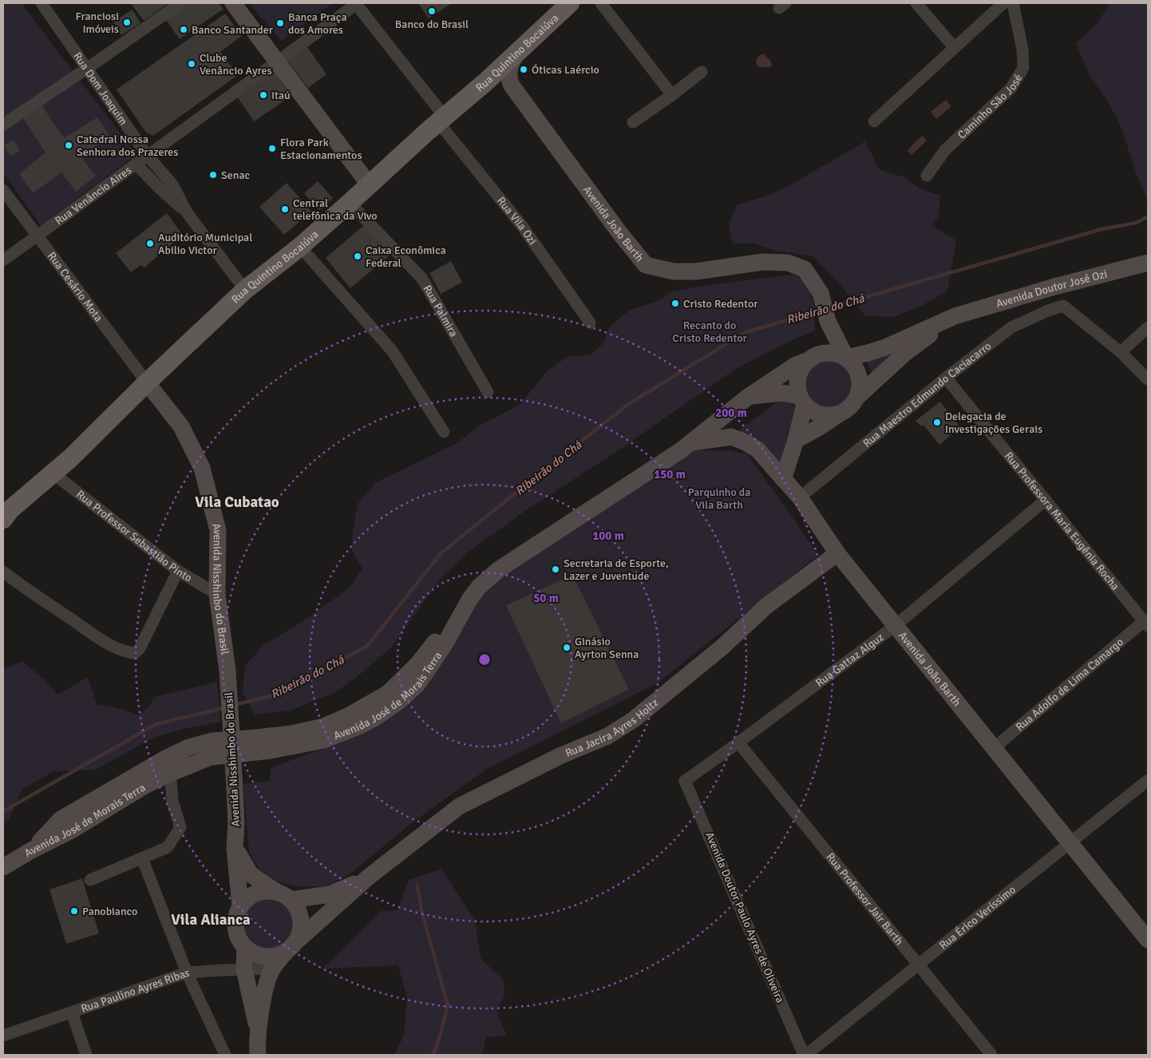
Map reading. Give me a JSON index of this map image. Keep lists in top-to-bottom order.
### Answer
{
  "streets": {
    "main road": [
      "Rua Quintino Bocaiúva",
      "Avenida João Barth",
      "Avenida Doutor José Ozi",
      "Avenida Nisshinbo do Brasil",
      "Avenida José de Morais Terra",
      "Rua Jacira Ayres Holtz",
      "Avenida Nisshimbo do Brasil"
    ],
    "street": [
      "Rua Dom Joaquim",
      "Caminho São José",
      "Rua Venâncio Aires",
      "Rua Vila Ozi",
      "Rua Cesário Mota",
      "Rua Palmira",
      "Rua Maestro Edmundo Caciacarro",
      "Rua Professora Maria Eugênia Rocha",
      "Rua Professor Sebastião Pinto",
      "Rua Gattaz Alguz",
      "Rua Adolfo de Lima Camargo",
      "Rua Professor Jair Barth",
      "Avenida Doutor Paulo Ayres de Oliveira",
      "Rua Érico Veríssimo",
      "Rua Paulino Ayres Ribas"
    ]
  },
  "crossings": [
    ["Rua Quintino Bocaiúva", "Rua Dom Joaquim"],
    ["Rua Quintino Bocaiúva", "Rua Vila Ozi"],
    ["Rua Quintino Bocaiúva", "Rua Cesário Mota"],
    ["Rua Quintino Bocaiúva", "Rua Palmira"],
    ["Rua Quintino Bocaiúva", "Rua Professor Sebastião Pinto"],
    ["Rua Quintino Bocaiúva", "Avenida Nisshinbo do Brasil"],
    ["Rua Dom Joaquim", "Rua Venâncio Aires"],
    ["Rua Venâncio Aires", "Rua Vila Ozi"],
    ["Rua Venâncio Aires", "Rua Cesário Mota"],
    ["Avenida João Barth", "Avenida Doutor José Ozi"],
    ["Avenida João Barth", "Rua Maestro Edmundo Caciacarro"],
    ["Avenida João Barth", "Rua Gattaz Alguz"],
    ["Avenida João Barth", "Rua Adolfo de Lima Camargo"],
    ["Avenida João Barth", "Avenida José de Morais Terra"],
    ["Avenida João Barth", "Rua Jacira Ayres Holtz"],
    ["Avenida João Barth", "Rua Érico Veríssimo"],
    ["Rua Cesário Mota", "Avenida Nisshinbo do Brasil"],
    ["Avenida Doutor José Ozi", "Avenida José de Morais Terra"],
    ["Rua Maestro Edmundo Caciacarro", "Rua Professora Maria Eugênia Rocha"],
    ["Rua Professora Maria Eugênia Rocha", "Rua Gattaz Alguz"],
    ["Rua Professora Maria Eugênia Rocha", "Rua Adolfo de Lima Camargo"],
    ["Rua Professor Sebastião Pinto", "Avenida Nisshinbo do Brasil"],
    ["Avenida Nisshinbo do Brasil", "Avenida Nisshimbo do Brasil"],
    ["Rua Gattaz Alguz", "Rua Professor Jair Barth"],
    ["Rua Gattaz Alguz", "Avenida Doutor Paulo Ayres de Oliveira"],
    ["Rua Professor Jair Barth", "Rua Érico Veríssimo"],
    ["Avenida Doutor Paulo Ayres de Oliveira", "Rua Érico Veríssimo"]
  ],
  "districts": ["Vila Cubatao", "Vila Alianca"],
  "water": ["Ribeirão do Chá"],
  "parks": ["Recanto do Cristo Redentor", "Parquinho da Vila Barth"],
  "places": [
    "Banco do Brasil",
    "Franciosi Imóveis",
    "Banca Praça dos Amores",
    "Banco Santander",
    "Clube Venâncio Ayres",
    "Óticas Laércio",
    "Itaú",
    "Catedral Nossa Senhora dos Prazeres",
    "Flora Park Estacionamentos",
    "Senac",
    "Central telefônica da Vivo",
    "Auditório Municipal Abilio Victor",
    "Caixa Econômica Federal",
    "Cristo Redentor",
    "Delegacia de Investigações Gerais",
    "Secretaria de Esporte, Lazer e Juventude",
    "Ginásio Ayrton Senna",
    "Panobianco"
  ],
  "rings": [
    "200 m",
    "150 m",
    "100 m",
    "50 m"
  ]
}
